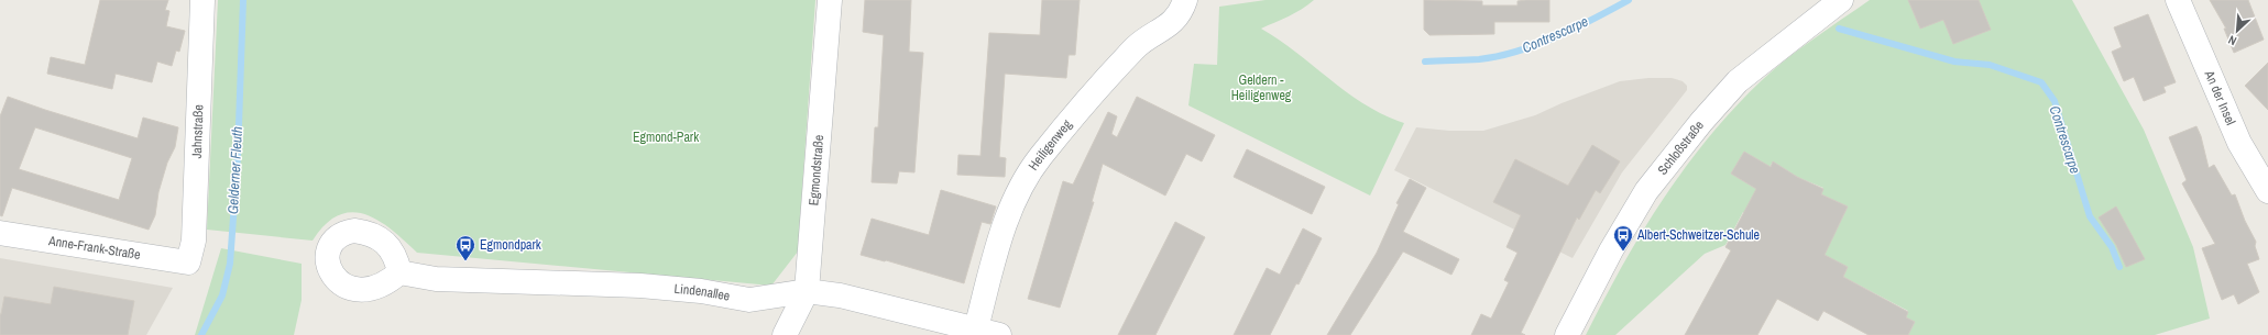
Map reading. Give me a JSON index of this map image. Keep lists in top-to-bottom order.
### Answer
{
  "streets": {
    "street": [
      "An der Insel",
      "Jahnstraße",
      "Heiligenweg",
      "Schloßstraße",
      "Egmondstraße",
      "Anne-Frank-Straße",
      "Lindenallee"
    ]
  },
  "crossings": [
    ["Jahnstraße", "Anne-Frank-Straße"],
    ["Heiligenweg", "Lindenallee"],
    ["Egmondstraße", "Lindenallee"]
  ],
  "water": ["Contrescarpe", "Gelderner Fleuth"],
  "parks": ["Geldern - Heiligenweg", "Egmond-Park"],
  "places": {
    "bus stop": ["Albert-Schweitzer-Schule", "Egmondpark"]
  },
  "north": "bottom left"
}
